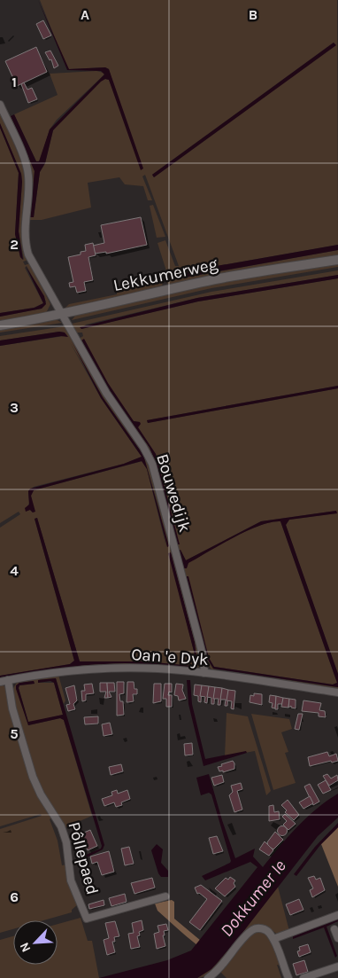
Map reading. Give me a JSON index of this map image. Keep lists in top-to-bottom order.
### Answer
{
  "streets": {
    "main road": ["Lekkumerweg"],
    "street": ["Bouwedijk", "Oan 'e Dyk", "Pôllepaed"]
  },
  "crossings": [
    ["Lekkumerweg", "Bouwedijk"],
    ["Bouwedijk", "Oan 'e Dyk"],
    ["Oan 'e Dyk", "Pôllepaed"]
  ],
  "water": ["Dokkumer Ie"],
  "north": "bottom left",
  "grid": {
    "columns": ["A", "B"],
    "rows": [
      "1",
      "2",
      "3",
      "4",
      "5",
      "6"
    ]
  }
}
